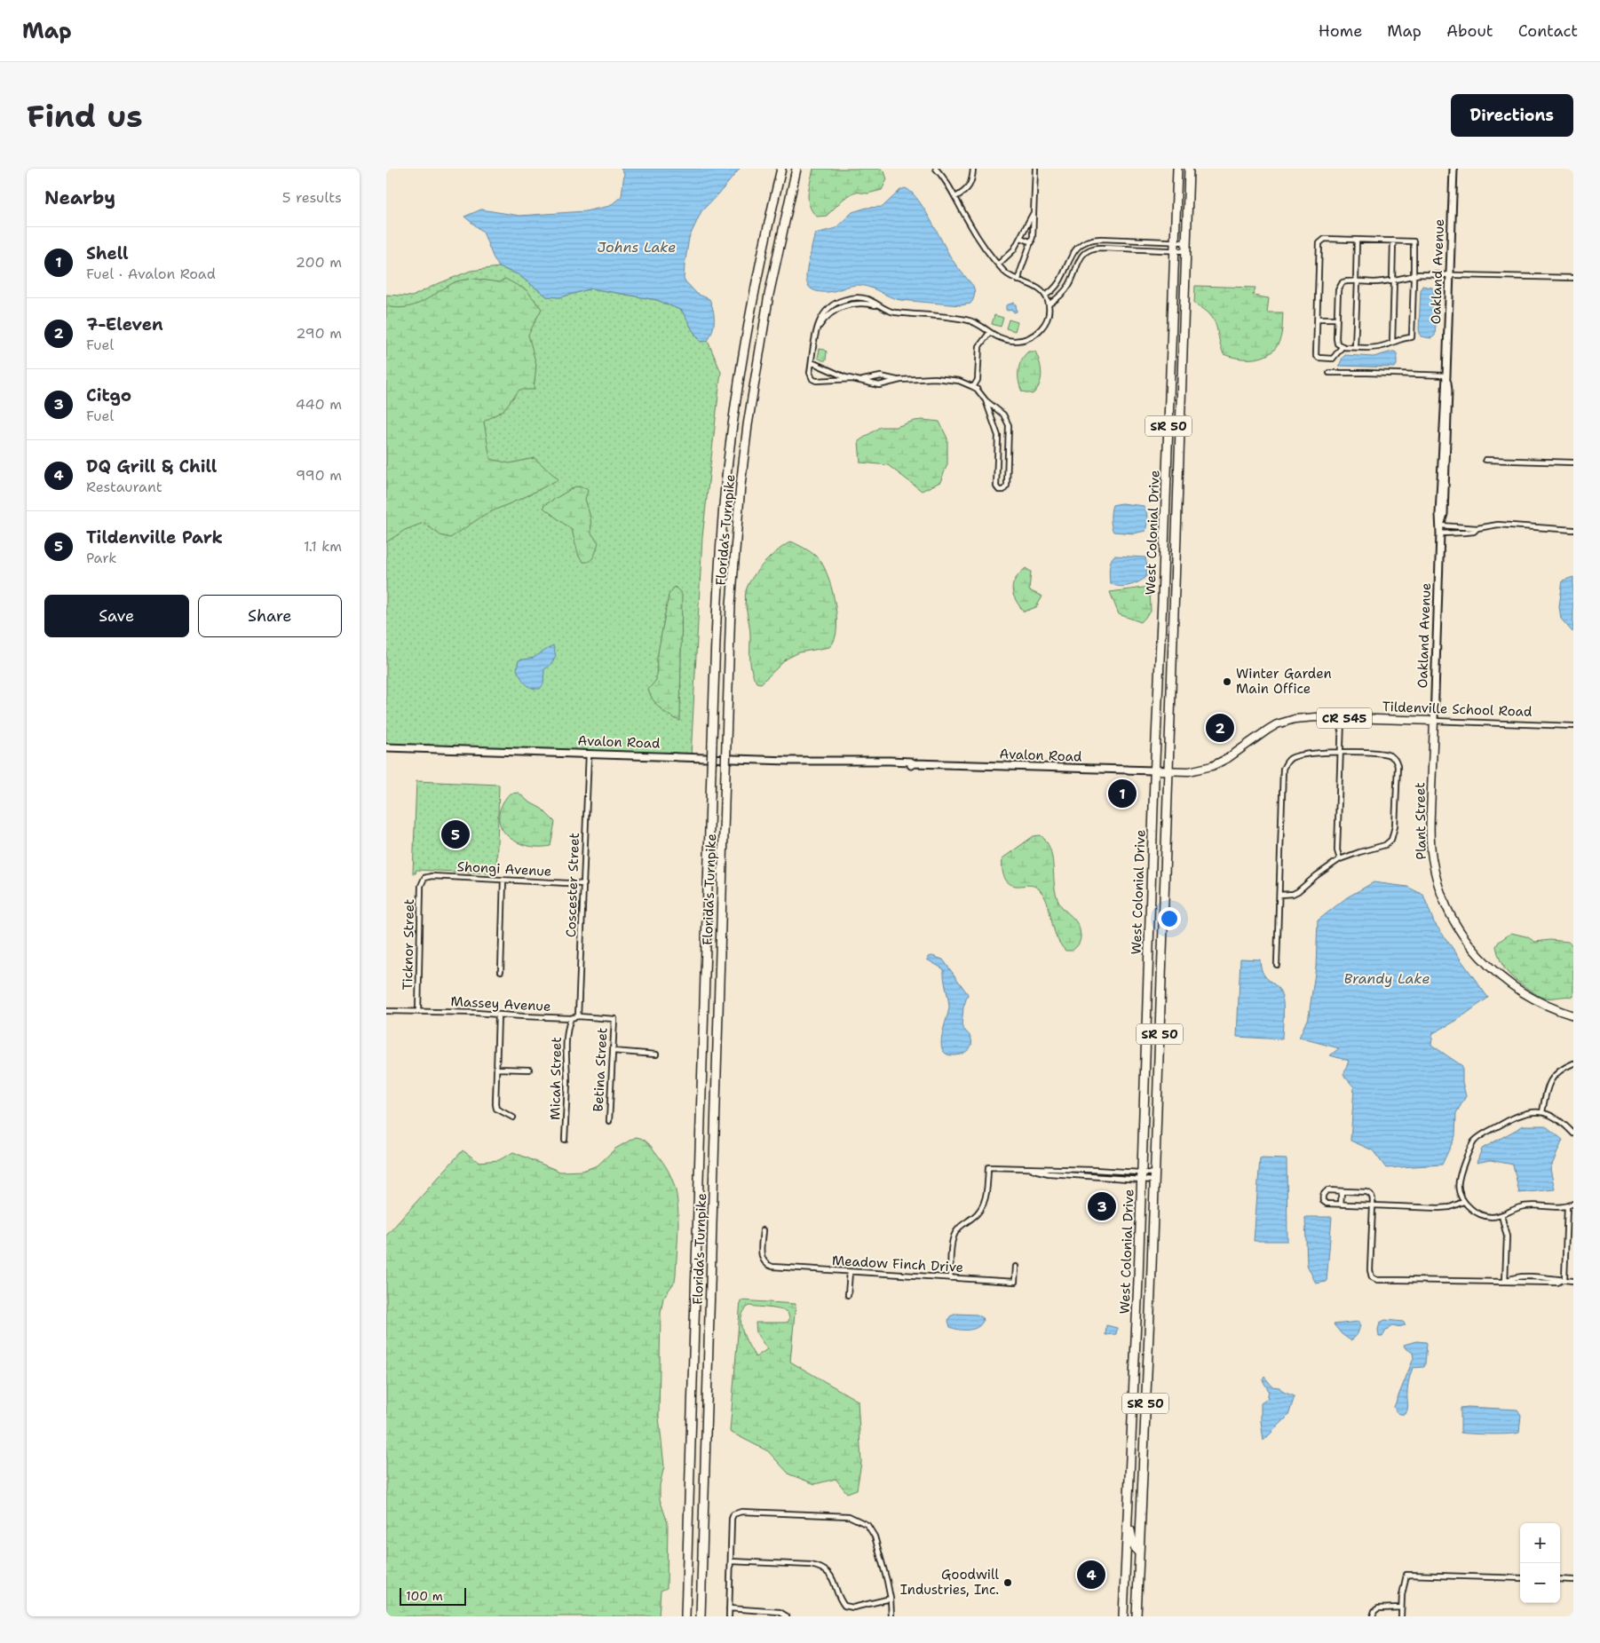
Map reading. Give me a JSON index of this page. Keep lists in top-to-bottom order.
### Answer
{
  "streets": {
    "highway": ["SR 50", "Florida's Turnpike", "West Colonial Drive"],
    "main road": [
      "Oakland Avenue",
      "Tildenville School Road",
      "CR 545",
      "Avalon Road",
      "Plant Street"
    ],
    "street": [
      "Shongi Avenue",
      "Coscester Street",
      "Ticknor Street",
      "Massey Avenue",
      "Betina Street",
      "Micah Street",
      "Meadow Finch Drive"
    ]
  },
  "crossings": [
    ["Oakland Avenue", "Tildenville School Road"],
    ["Oakland Avenue", "Plant Street"],
    ["West Colonial Drive", "Tildenville School Road"],
    ["West Colonial Drive", "Avalon Road"],
    ["Tildenville School Road", "Avalon Road"],
    ["Tildenville School Road", "Plant Street"],
    ["Avalon Road", "Coscester Street"],
    ["Shongi Avenue", "Coscester Street"],
    ["Shongi Avenue", "Ticknor Street"],
    ["Coscester Street", "Massey Avenue"],
    ["Ticknor Street", "Massey Avenue"],
    ["Massey Avenue", "Betina Street"],
    ["Massey Avenue", "Micah Street"]
  ],
  "water": ["Johns Lake", "Brandy Lake"],
  "places": ["Winter Garden Main Office", "Goodwill Industries, Inc."],
  "scale_bar": "100 m",
  "page": {
    "header": "Map",
    "nav": [
      "Home",
      "Map",
      "About",
      "Contact"
    ],
    "buttons": [
      "Directions",
      ["Save", "Share"]
    ],
    "title": "Find us",
    "heading": ["Nearby", "5 results"],
    "list": [
      {
        "mark": "1",
        "name": "Shell",
        "note": "Fuel · Avalon Road",
        "value": "200 m"
      },
      {
        "mark": "2",
        "name": "7-Eleven",
        "note": "Fuel",
        "value": "290 m"
      },
      {
        "mark": "3",
        "name": "Citgo",
        "note": "Fuel",
        "value": "440 m"
      },
      {
        "mark": "4",
        "name": "DQ Grill & Chill",
        "note": "Restaurant",
        "value": "990 m"
      },
      {
        "mark": "5",
        "name": "Tildenville Park",
        "note": "Park",
        "value": "1.1 km"
      }
    ],
    "pins": [
      "2",
      "1",
      "5",
      "3",
      "4"
    ],
    "map_buttons": ["+", "−"],
    "scale": "100 m"
  }
}
